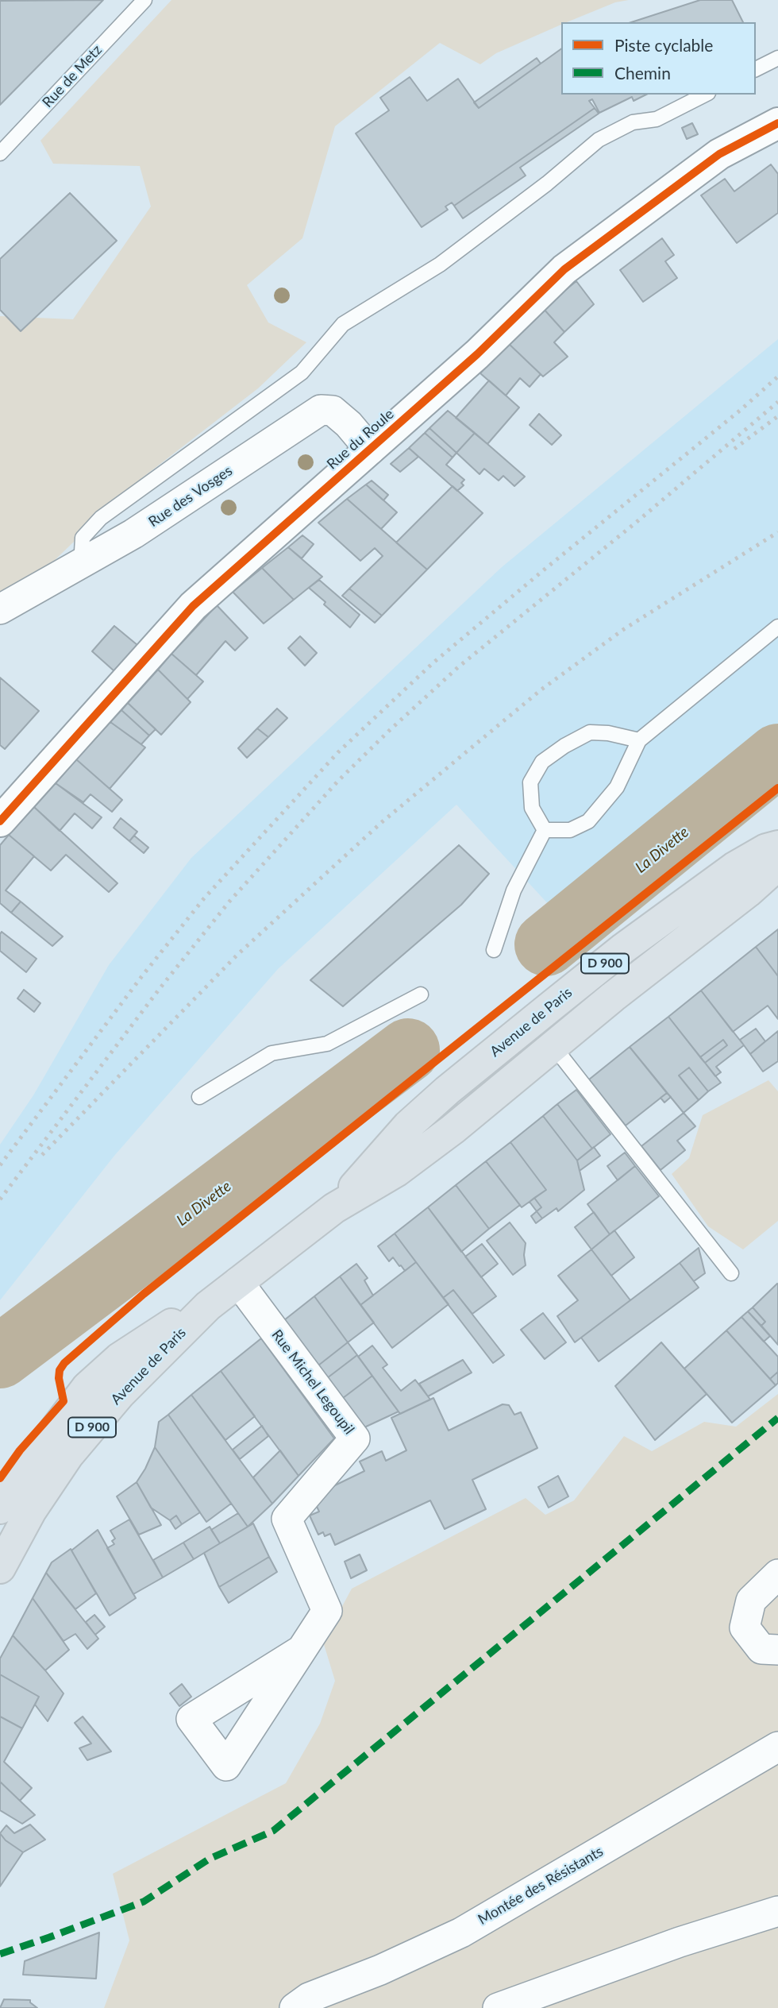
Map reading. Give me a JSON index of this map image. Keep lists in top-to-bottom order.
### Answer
{
  "streets": {
    "main road": ["D 900", "Avenue de Paris"],
    "street": [
      "Rue du Roule",
      "Rue des Vosges",
      "Rue Michel Legoupil",
      "Montée des Résistants"
    ],
    "lane": ["Rue de Metz"]
  },
  "crossings": [
    ["Rue du Roule", "Rue des Vosges"],
    ["Avenue de Paris", "Rue Michel Legoupil"]
  ],
  "water": ["La Divette"],
  "legend": ["Piste cyclable", "Chemin"]
}
